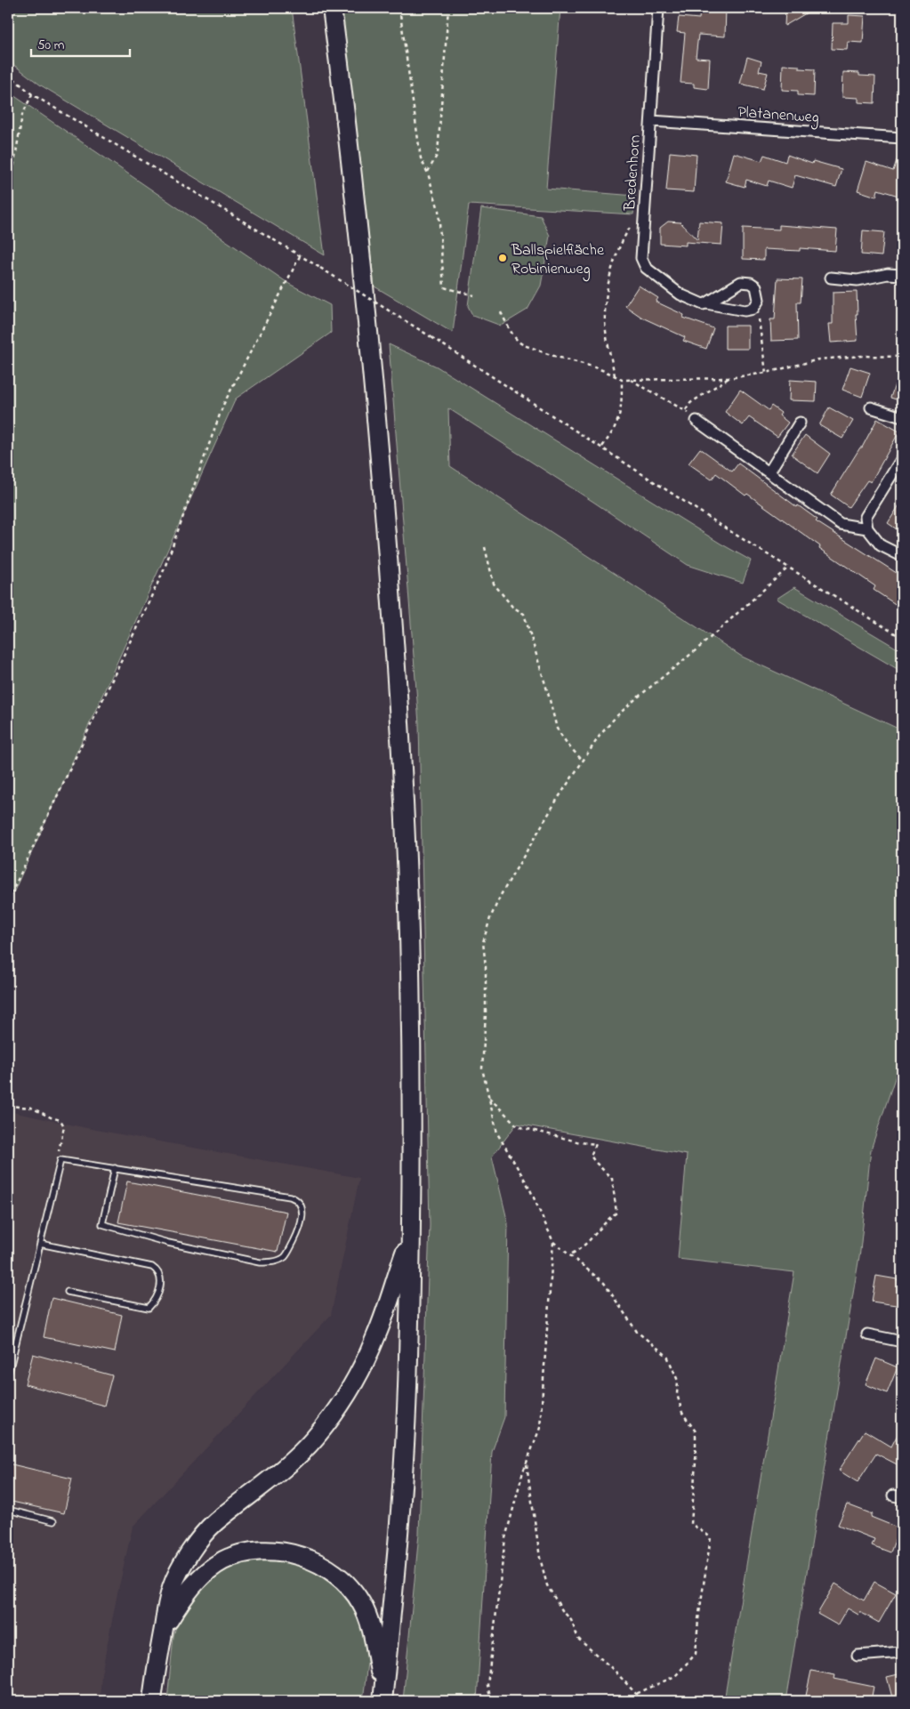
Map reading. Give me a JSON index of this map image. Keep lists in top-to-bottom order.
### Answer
{
  "streets": {
    "street": ["Platanenweg", "Bredenhorn"]
  },
  "crossings": [
    ["Platanenweg", "Bredenhorn"]
  ],
  "places": ["Ballspielfläche Robinienweg"],
  "scale_bar": "50 m"
}
